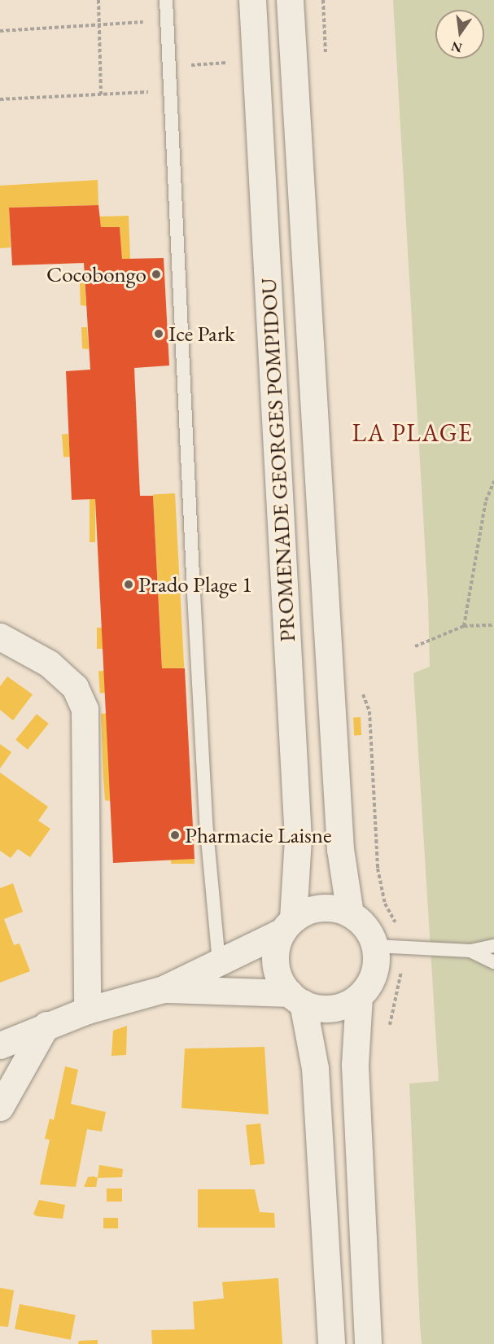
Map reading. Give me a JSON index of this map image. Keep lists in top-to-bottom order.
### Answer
{
  "streets": {
    "main road": ["PROMENADE GEORGES POMPIDOU"]
  },
  "districts": ["LA PLAGE"],
  "places": [
    "Cocobongo",
    "Ice Park",
    "Prado Plage 1",
    "Pharmacie Laisne"
  ],
  "north": "bottom"
}
